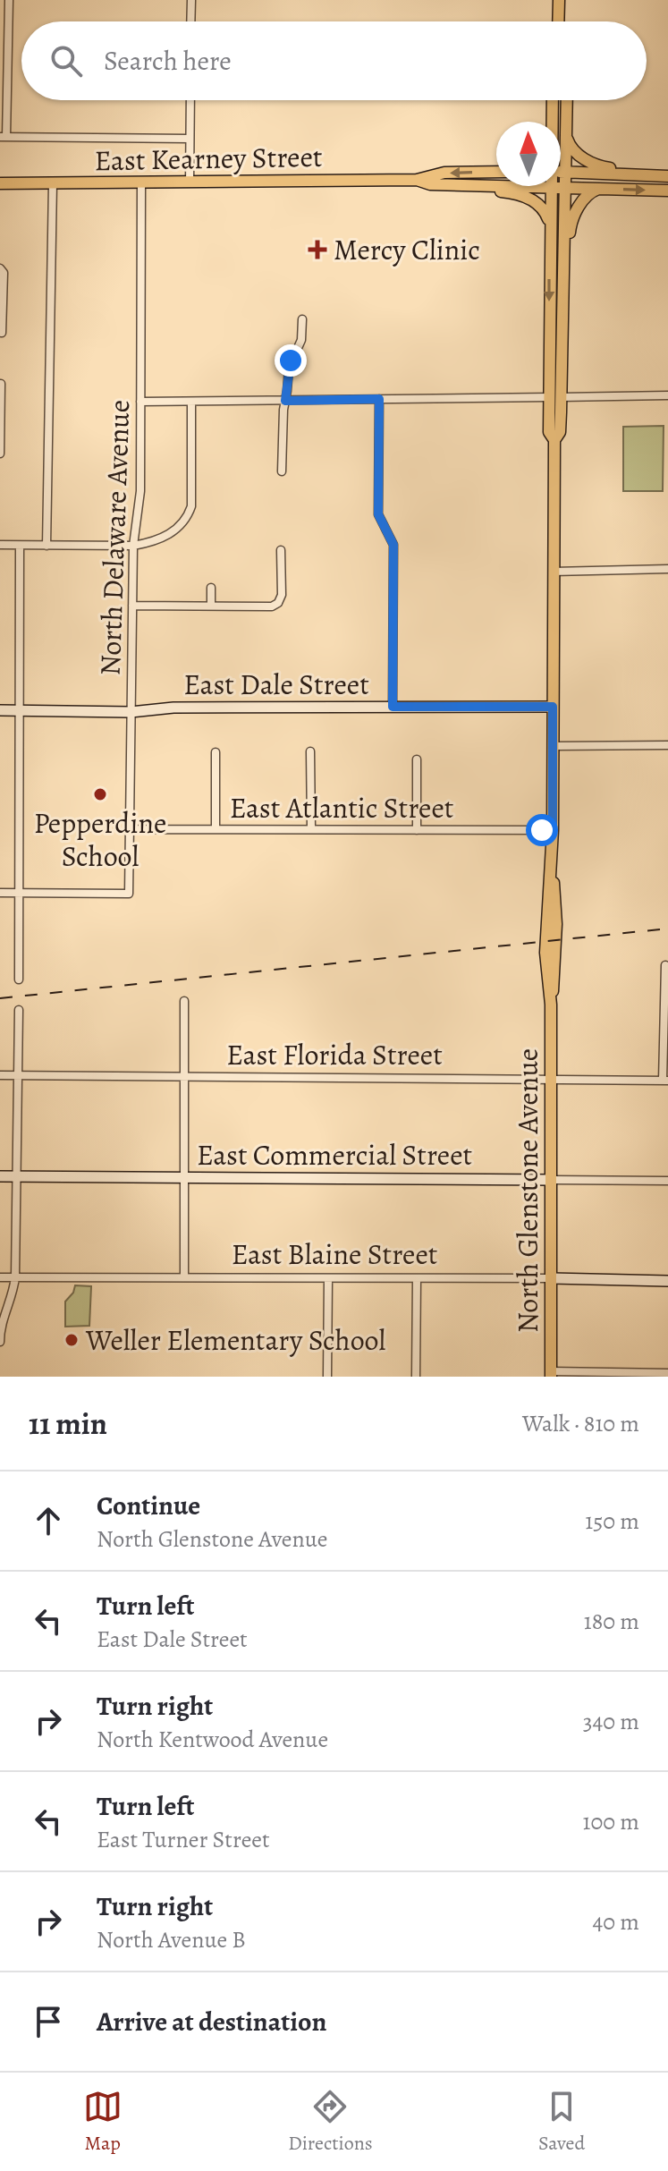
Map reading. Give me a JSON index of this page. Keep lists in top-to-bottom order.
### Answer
{
  "streets": {
    "main road": ["East Kearney Street", "North Glenstone Avenue"],
    "street": [
      "North Delaware Avenue",
      "East Dale Street",
      "East Atlantic Street",
      "East Florida Street",
      "East Commercial Street",
      "East Blaine Street"
    ]
  },
  "crossings": [
    ["East Kearney Street", "North Delaware Avenue"],
    ["East Kearney Street", "North Glenstone Avenue"],
    ["North Delaware Avenue", "East Dale Street"],
    ["North Delaware Avenue", "East Atlantic Street"],
    ["East Dale Street", "North Glenstone Avenue"],
    ["East Atlantic Street", "North Glenstone Avenue"],
    ["East Florida Street", "North Glenstone Avenue"],
    ["East Commercial Street", "North Glenstone Avenue"],
    ["North Glenstone Avenue", "East Blaine Street"]
  ],
  "places": {
    "health": ["Mercy Clinic"],
    "other": ["Pepperdine School", "Weller Elementary School"]
  },
  "north": "top",
  "page": {
    "search": "Search here",
    "heading": ["11 min", "Walk · 810 m"],
    "list": [
      ["Continue", "North Glenstone Avenue", "150 m"],
      ["Turn left", "East Dale Street", "180 m"],
      ["Turn right", "North Kentwood Avenue", "340 m"],
      ["Turn left", "East Turner Street", "100 m"],
      ["Turn right", "North Avenue B", "40 m"],
      "Arrive at destination"
    ],
    "nav": ["Map", "Directions", "Saved"]
  }
}
